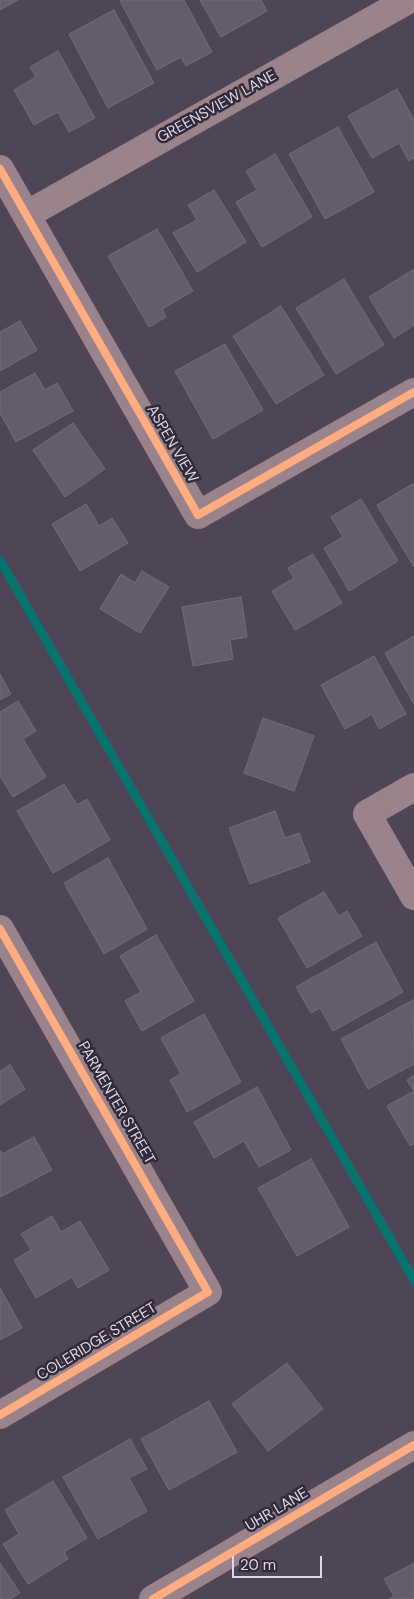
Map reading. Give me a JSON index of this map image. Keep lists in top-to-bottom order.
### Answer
{
  "streets": {
    "street": [
      "GREENSVIEW LANE",
      "ASPEN VIEW",
      "PARMENTER STREET",
      "COLERIDGE STREET",
      "UHR LANE"
    ]
  },
  "crossings": [
    ["GREENSVIEW LANE", "ASPEN VIEW"],
    ["PARMENTER STREET", "COLERIDGE STREET"]
  ],
  "scale_bar": "20 m"
}
